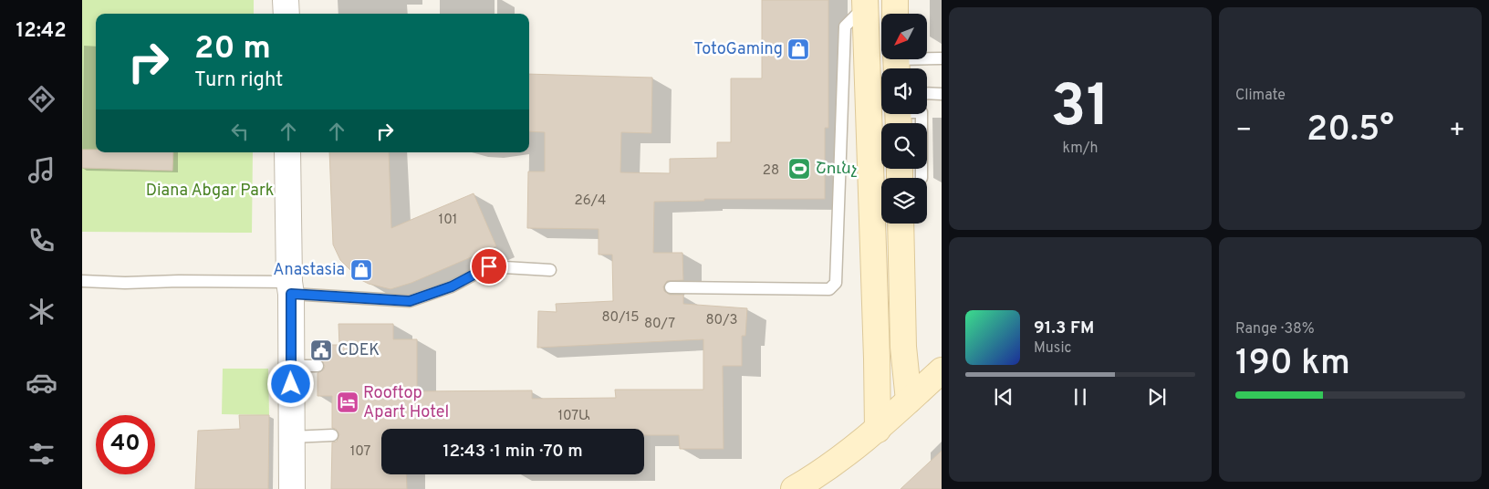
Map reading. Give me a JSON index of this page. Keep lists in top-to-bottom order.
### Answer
{
  "parks": ["Diana Abgar Park"],
  "places": {
    "shop": ["TotoGaming", "Anastasia"],
    "sports": ["Շունչ"],
    "public building": ["CDEK"],
    "hotel": ["Rooftop Apart Hotel"]
  },
  "house_numbers": [
    "28",
    "26/4",
    "101",
    "80/15",
    "80/3",
    "80/7",
    "107Ա",
    "107"
  ],
  "north": "bottom left",
  "page": {
    "tabs": "12:42",
    "tile": [
      ["31", "km/h"],
      "Climate",
      ["Range · 38%", "190 km"]
    ],
    "turn": ["20 m", "Turn right"],
    "heat": ["−", "20.5°", "+"],
    "song": ["91.3 FM", "Music"],
    "limit": "40",
    "trip": "12:43 · 1 min · 70 m"
  }
}
